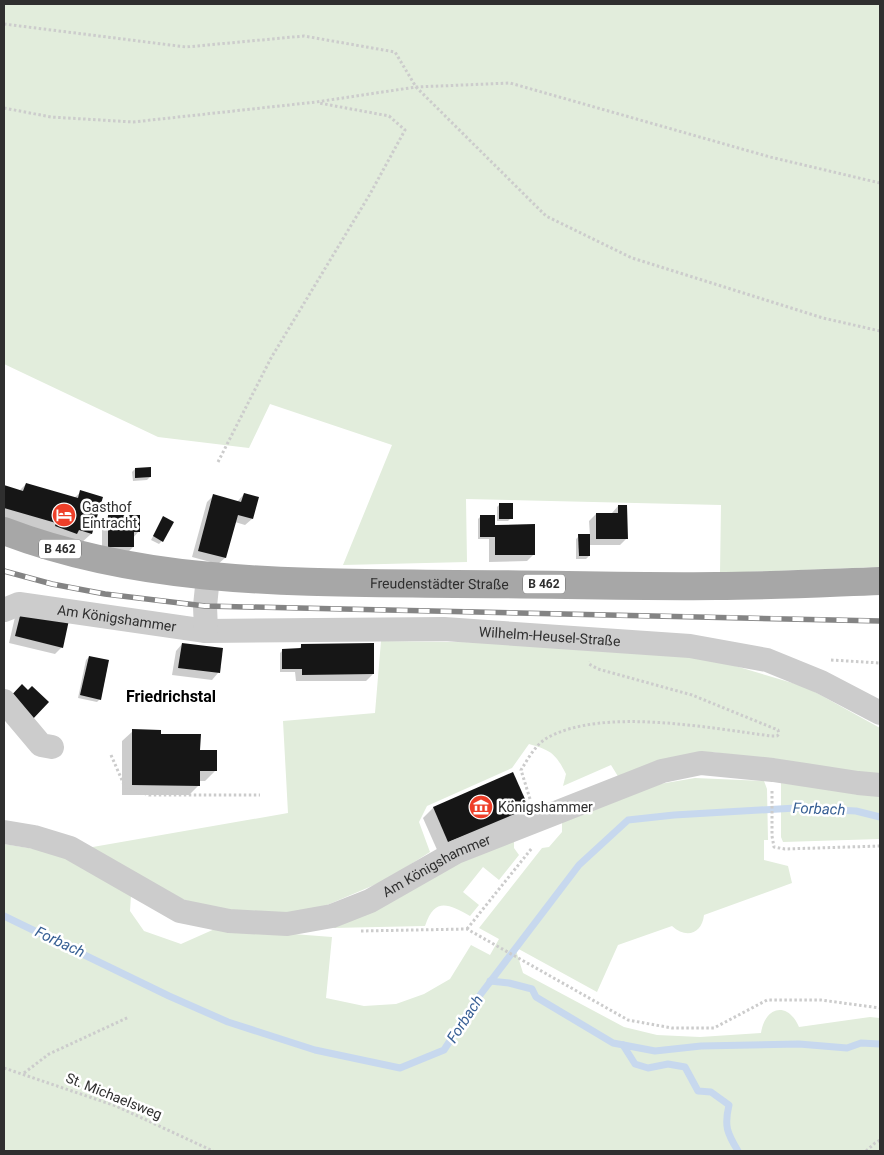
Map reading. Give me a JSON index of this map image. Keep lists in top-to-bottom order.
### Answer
{
  "streets": {
    "main road": ["B 462", "Freudenstädter Straße"],
    "street": ["Am Königshammer", "Wilhelm-Heusel-Straße"],
    "path": ["St. Michaelsweg"]
  },
  "crossings": [
    ["Am Königshammer", "Wilhelm-Heusel-Straße"]
  ],
  "districts": ["Friedrichstal"],
  "water": ["Forbach"],
  "places": {
    "hotel": ["Gasthof Eintracht"],
    "museum": ["Königshammer"]
  }
}
